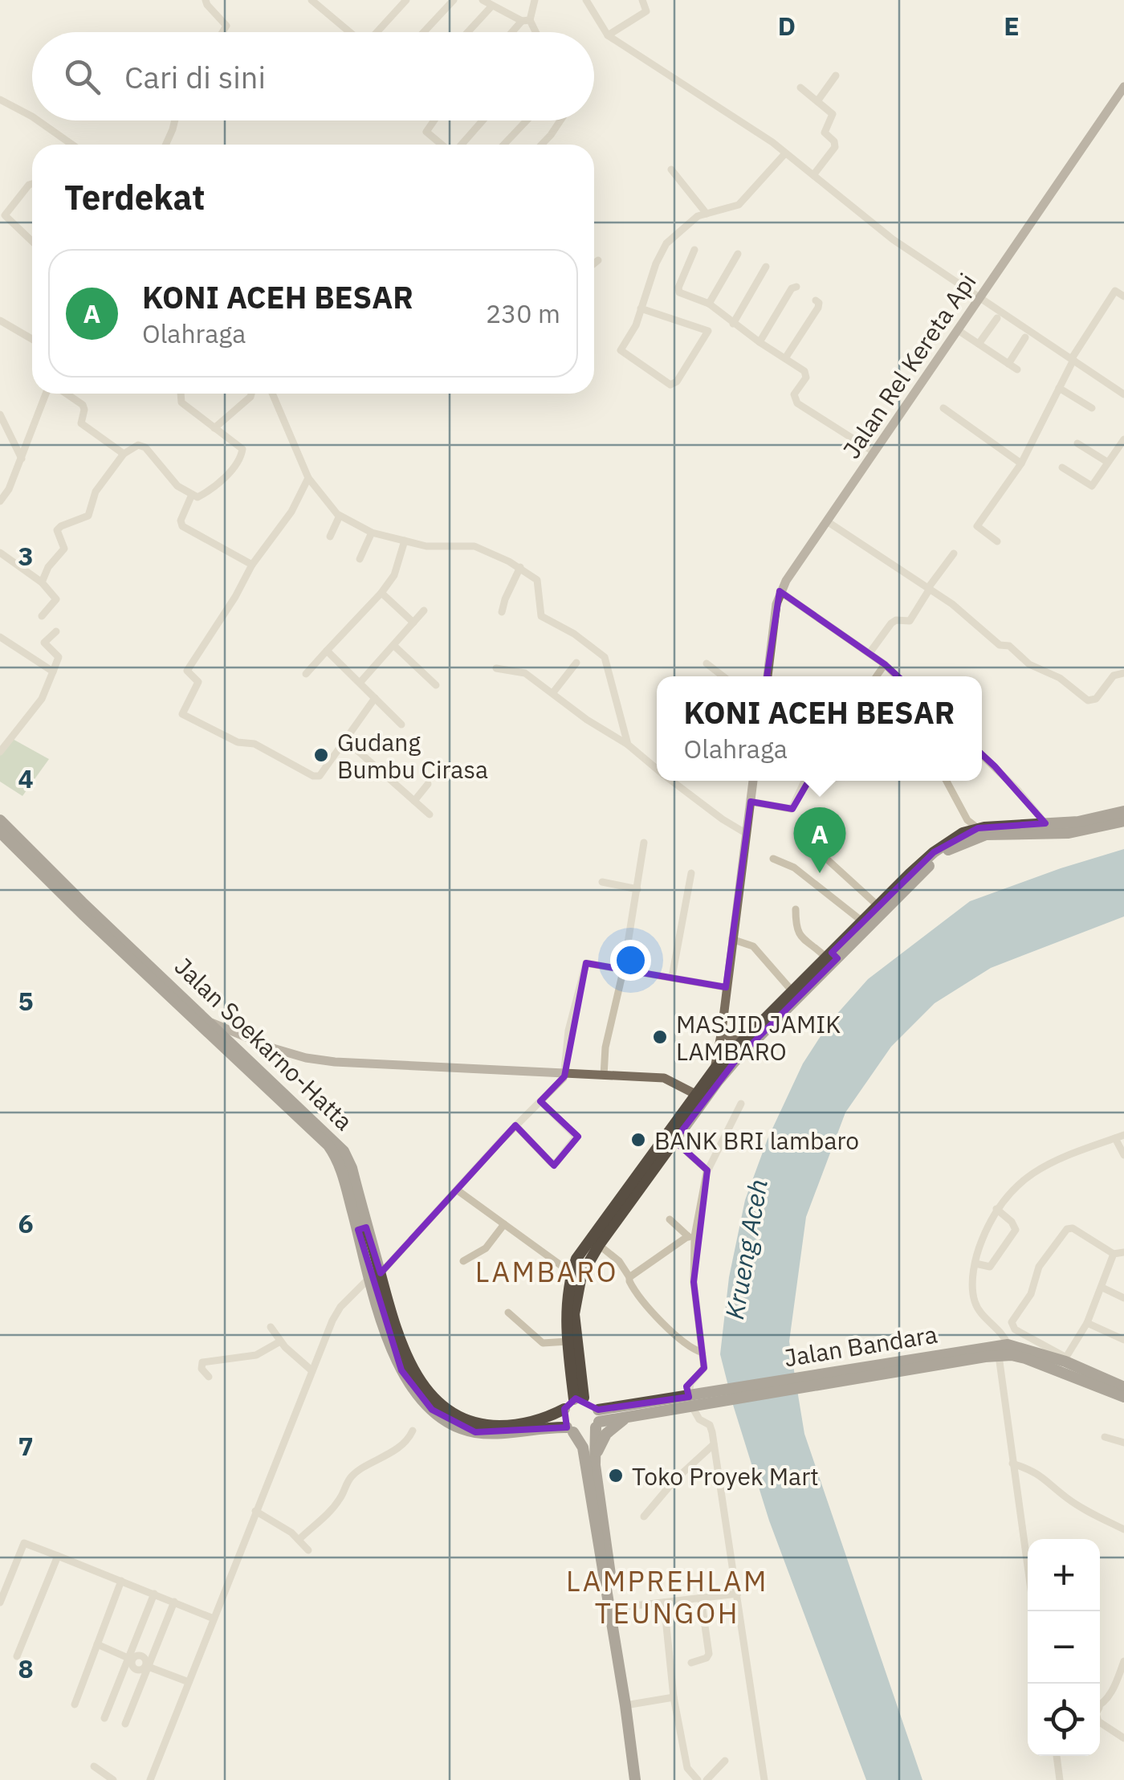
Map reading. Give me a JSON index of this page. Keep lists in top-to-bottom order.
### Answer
{
  "streets": {
    "highway": ["Jalan Soekarno-Hatta", "Jalan Bandara"],
    "main road": ["Jalan Rel Kereta Api"]
  },
  "crossings": [
    ["Jalan Soekarno-Hatta", "Jalan Bandara"]
  ],
  "districts": ["LAMBARO", "LAMPREHLAM TEUNGOH"],
  "water": ["Krueng Aceh"],
  "places": [
    "Gudang Bumbu Cirasa",
    "MASJID JAMIK LAMBARO",
    "BANK BRI lambaro",
    "Toko Proyek Mart"
  ],
  "page": {
    "search": "Cari di sini",
    "heading": "Terdekat",
    "list": [
      {
        "mark": "A",
        "name": "KONI ACEH BESAR",
        "note": "Olahraga",
        "value": "230 m"
      }
    ],
    "popup": ["KONI ACEH BESAR", "Olahraga"],
    "pins": "A",
    "map_buttons": ["+", "−"]
  },
  "grid": {
    "columns": ["D", "E"],
    "rows": [
      "3",
      "4",
      "5",
      "6",
      "7",
      "8"
    ]
  }
}
